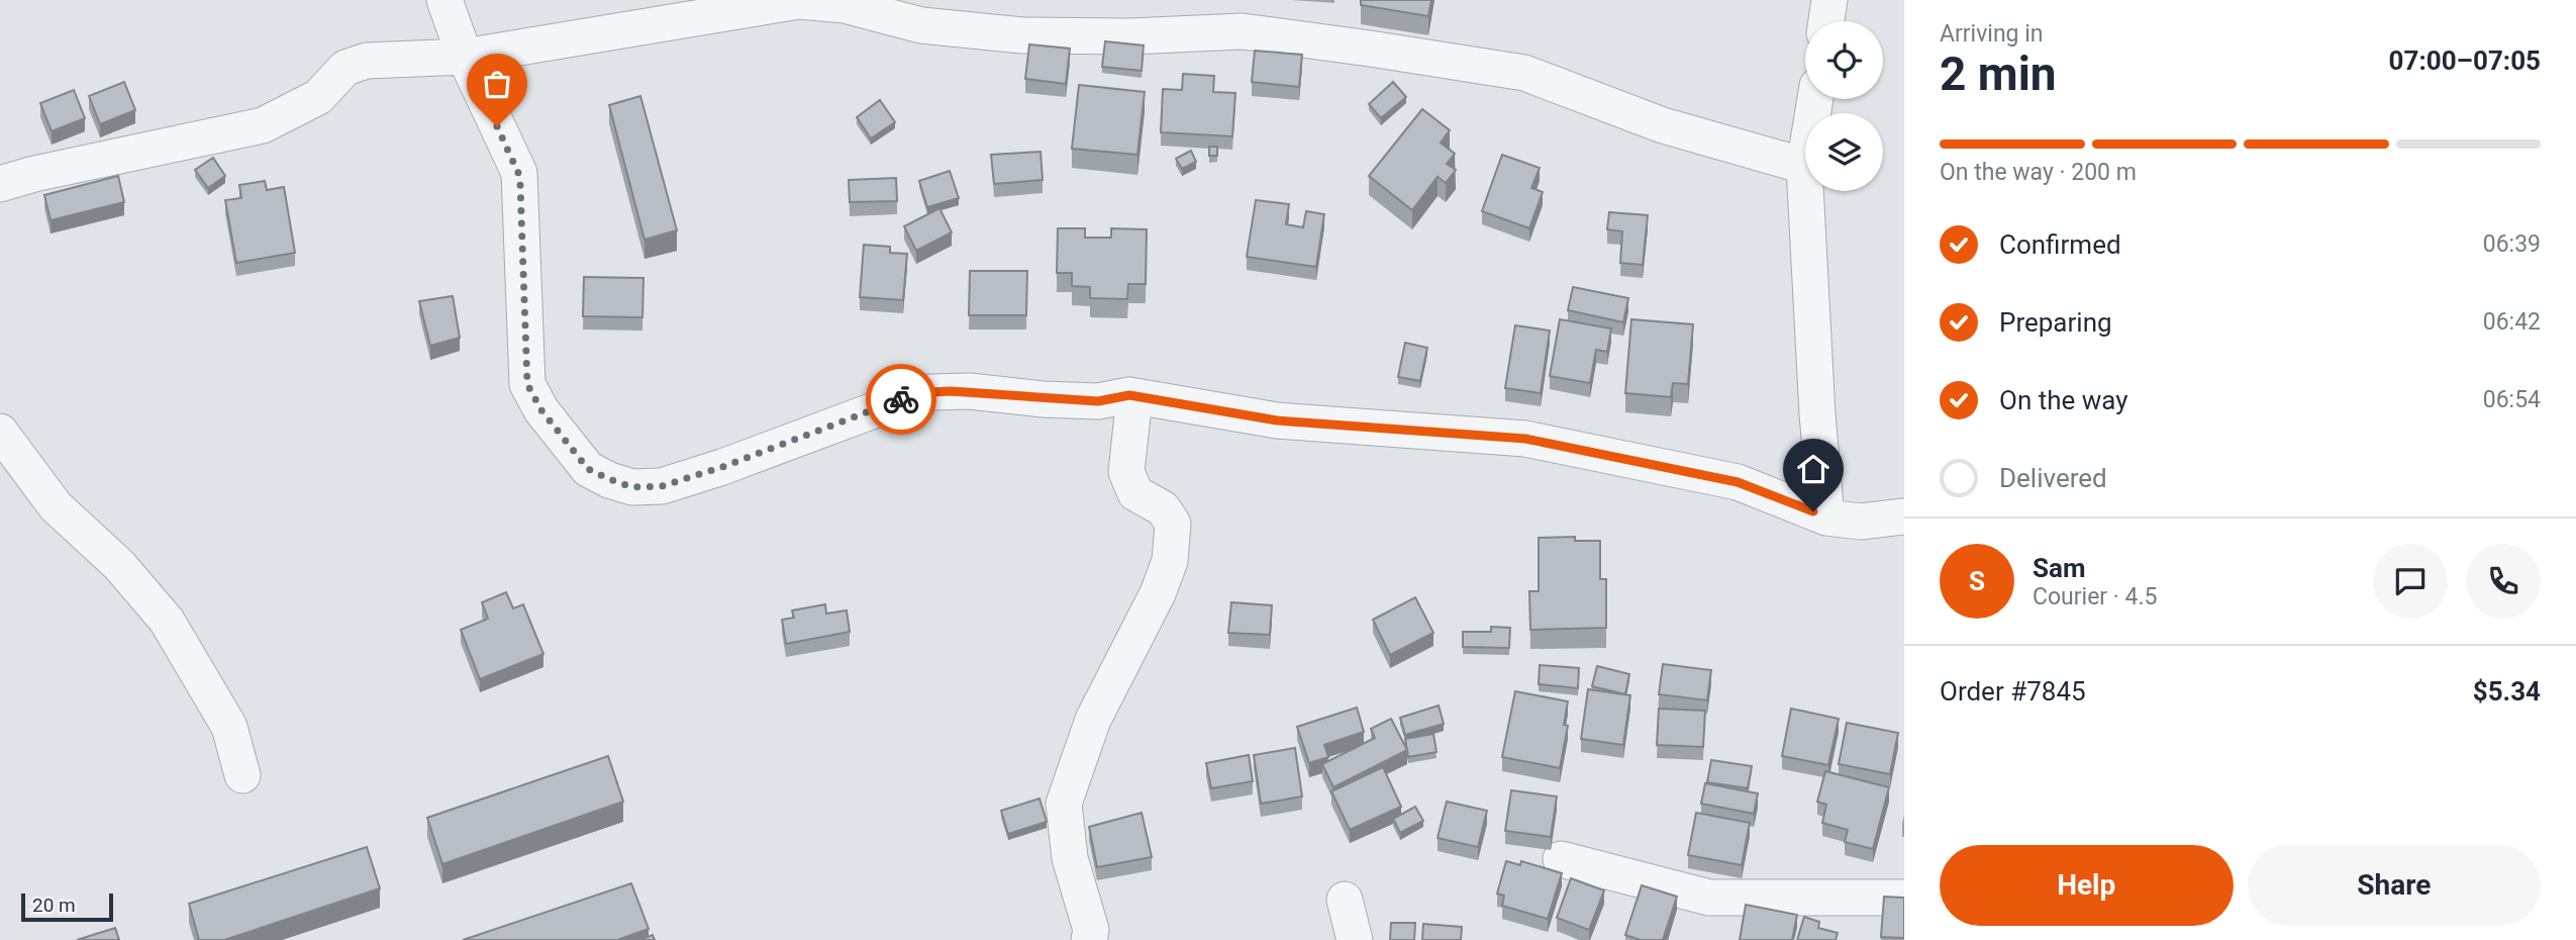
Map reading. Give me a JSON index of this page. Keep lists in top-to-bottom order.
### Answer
{
  "scale_bar": "20 m",
  "page": {
    "heading": ["2 min", "Arriving in", "07:00–07:05"],
    "panel": [
      "Sam",
      "Courier · 4.5",
      "Order #7845",
      "$5.34"
    ],
    "bar": "On the way · 200 m",
    "list": [
      ["Confirmed", "06:39"],
      ["Preparing", "06:42"],
      ["On the way", "06:54"],
      "Delivered"
    ],
    "round": "S",
    "buttons": ["Help", "Share"],
    "scale": "20 m"
  }
}
